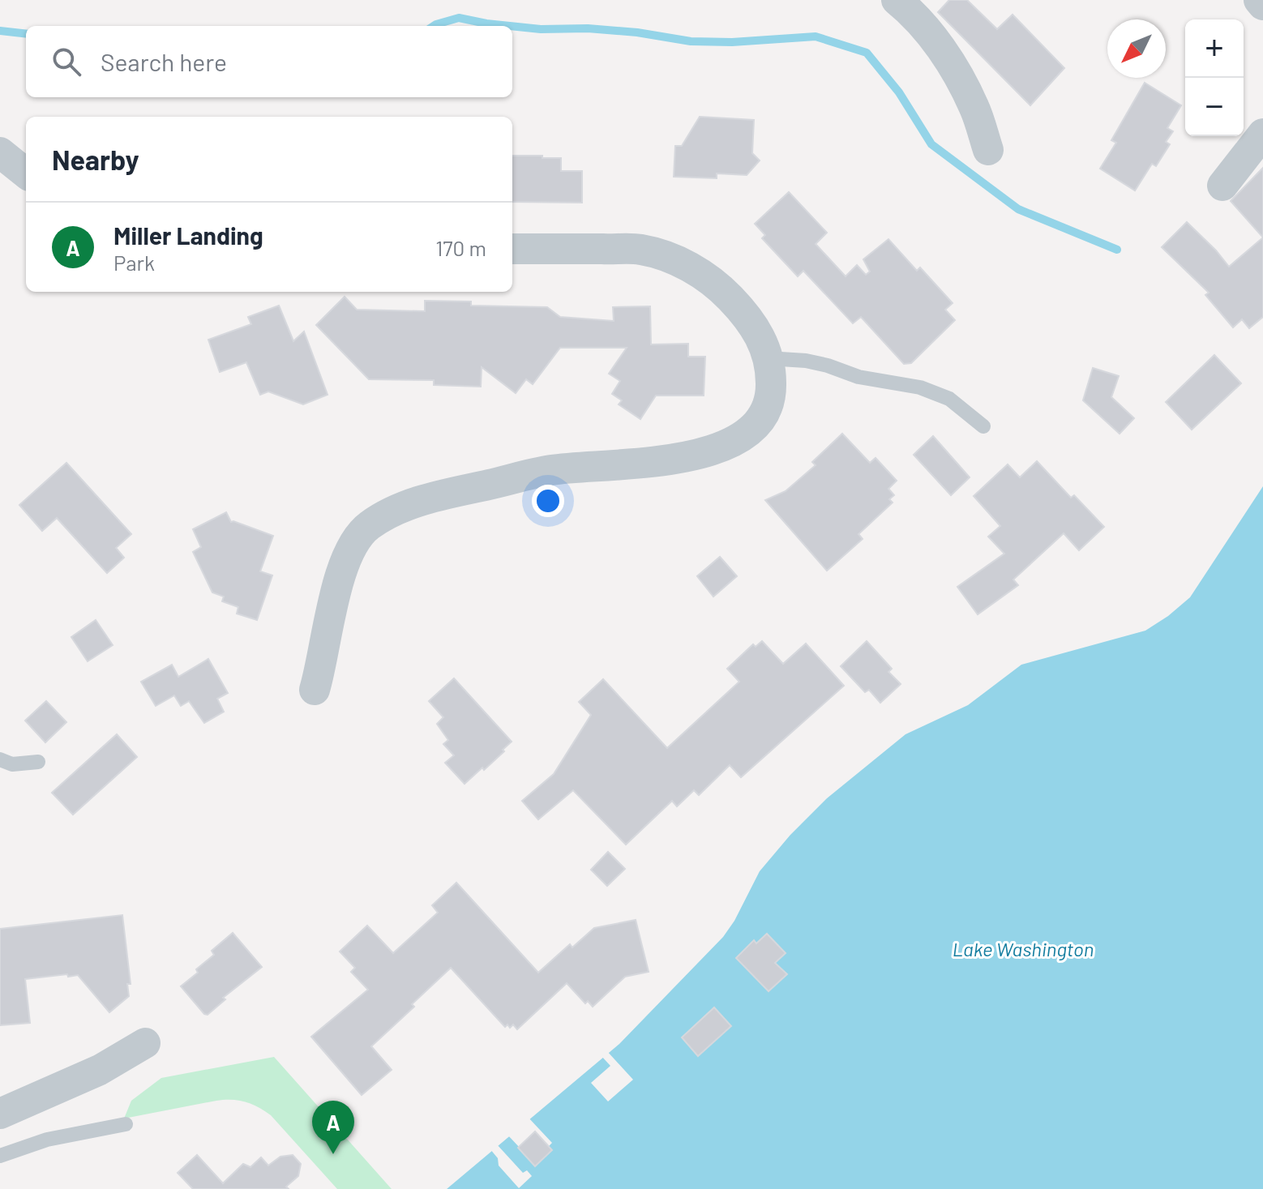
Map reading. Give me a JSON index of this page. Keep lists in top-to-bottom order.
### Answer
{
  "water": ["Lake Washington"],
  "north": "bottom left",
  "page": {
    "map_buttons": ["+", "−"],
    "search": "Search here",
    "heading": "Nearby",
    "list": [
      {
        "mark": "A",
        "name": "Miller Landing",
        "note": "Park",
        "value": "170 m"
      }
    ],
    "pins": "A"
  }
}
